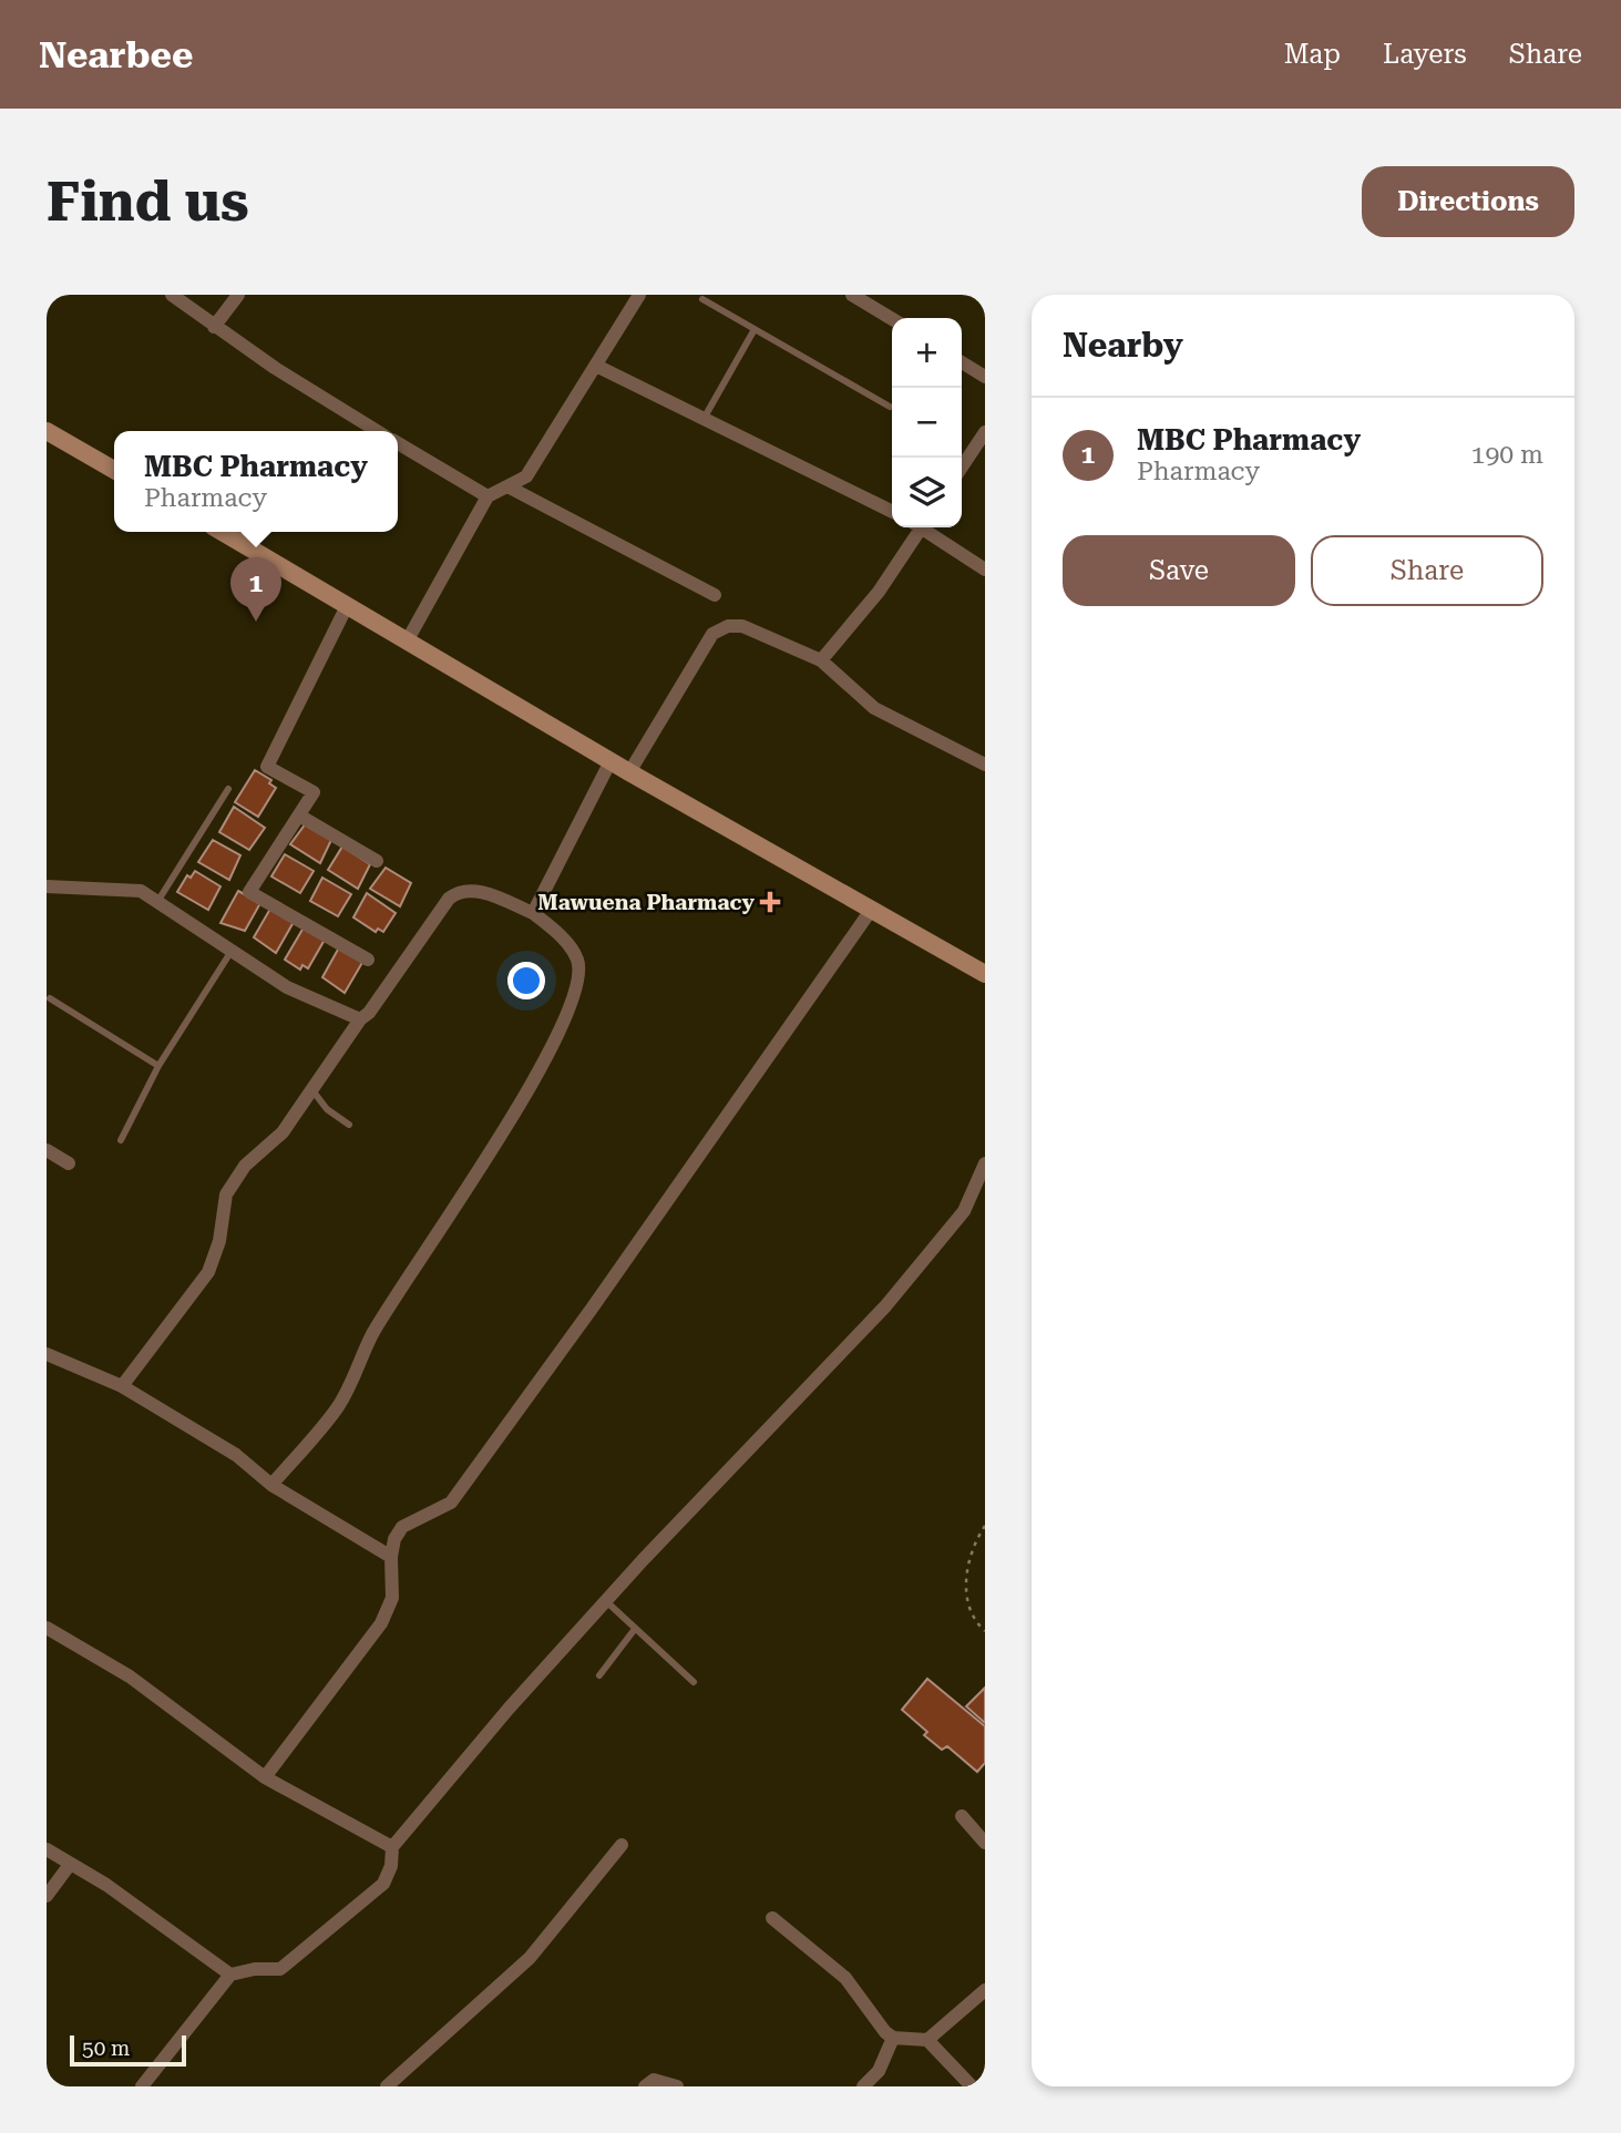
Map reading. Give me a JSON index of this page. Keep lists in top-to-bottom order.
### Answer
{
  "places": {
    "health": ["Mawuena Pharmacy"]
  },
  "scale_bar": "50 m",
  "page": {
    "header": "Nearbee",
    "nav": ["Map", "Layers", "Share"],
    "buttons": [
      "Directions",
      ["Save", "Share"]
    ],
    "title": "Find us",
    "heading": "Nearby",
    "map_buttons": ["+", "−"],
    "list": [
      {
        "mark": "1",
        "name": "MBC Pharmacy",
        "note": "Pharmacy",
        "value": "190 m"
      }
    ],
    "popup": ["MBC Pharmacy", "Pharmacy"],
    "pins": "1",
    "scale": "50 m"
  }
}
